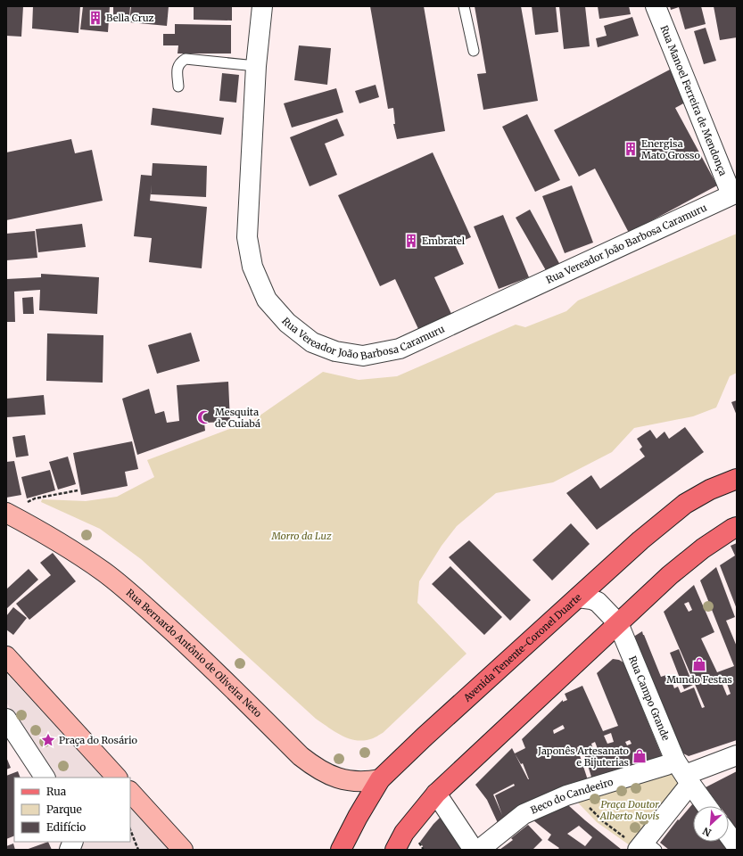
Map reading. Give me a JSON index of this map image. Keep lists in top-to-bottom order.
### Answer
{
  "streets": {
    "main road": ["Avenida Tenente-Coronel Duarte", "Rua Bernardo Antônio de Oliveira Neto"],
    "street": [
      "Rua Manoel Ferreira de Mendonça",
      "Rua Vereador João Barbosa Caramuru",
      "Rua Campo Grande",
      "Beco do Candeeiro"
    ]
  },
  "crossings": [
    ["Rua Manoel Ferreira de Mendonça", "Rua Vereador João Barbosa Caramuru"],
    ["Avenida Tenente-Coronel Duarte", "Rua Bernardo Antônio de Oliveira Neto"],
    ["Avenida Tenente-Coronel Duarte", "Rua Campo Grande"],
    ["Rua Campo Grande", "Beco do Candeeiro"]
  ],
  "parks": ["Morro da Luz", "Praça Doutor Alberto Novis"],
  "places": {
    "building": ["Bella Cruz", "Energisa Mato Grosso", "Embratel"],
    "mosque": ["Mesquita de Cuiabá"],
    "shop": ["Mundo Festas", "Japonês Artesanato e Bijuterias"],
    "place": ["Praça do Rosário"]
  },
  "legend": ["Rua", "Parque", "Edifício"],
  "north": "bottom left"
}
